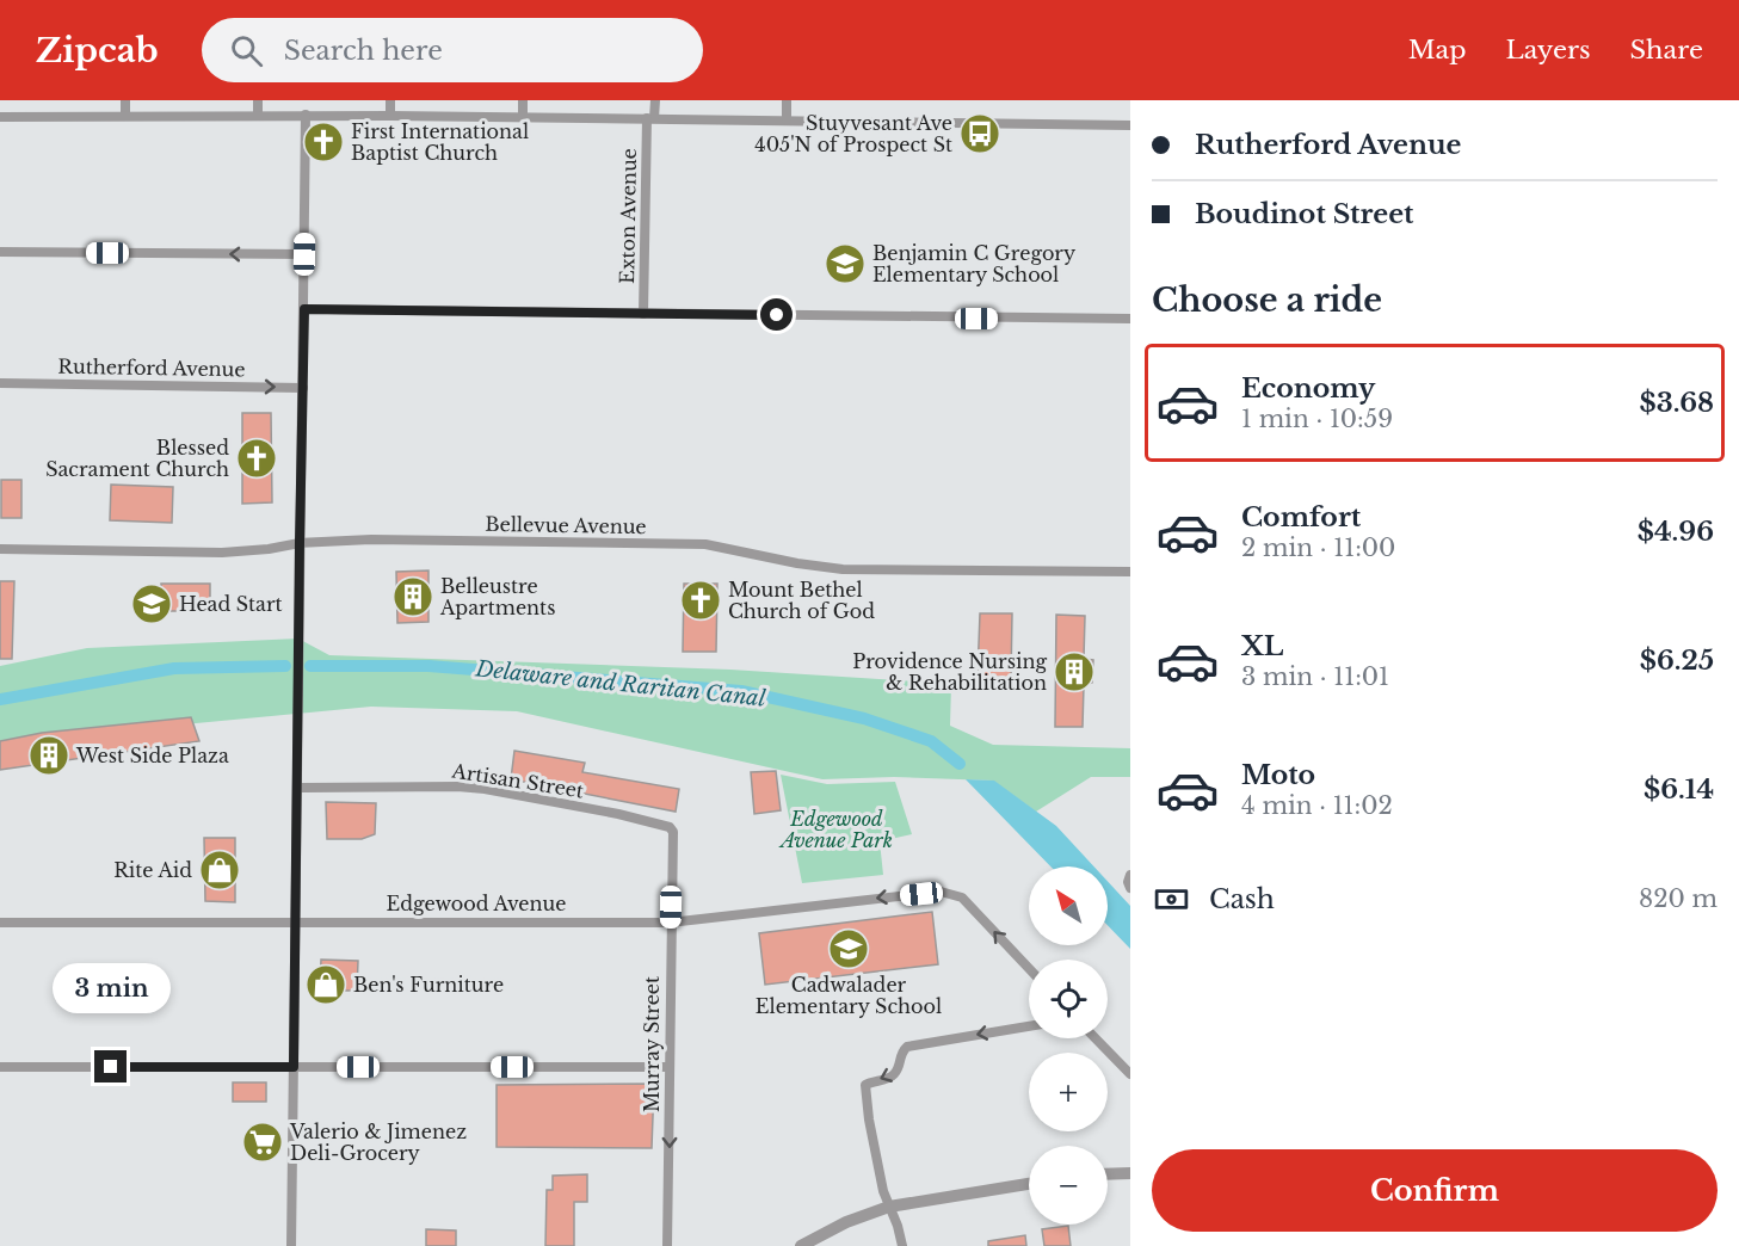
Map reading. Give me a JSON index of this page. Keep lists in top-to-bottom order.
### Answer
{
  "streets": {
    "street": [
      "Exton Avenue",
      "Rutherford Avenue",
      "Bellevue Avenue",
      "Artisan Street",
      "Edgewood Avenue",
      "Murray Street"
    ]
  },
  "crossings": [
    ["Artisan Street", "Murray Street"],
    ["Edgewood Avenue", "Murray Street"]
  ],
  "one_way": ["Rutherford Avenue", "Murray Street"],
  "water": ["Delaware and Raritan Canal"],
  "parks": ["Edgewood Avenue Park"],
  "places": {
    "bus stop": ["Stuyvesant Ave 405'N of Prospect St"],
    "church": ["First International Baptist Church", "Blessed Sacrament Church", "Mount Bethel Church of God"],
    "school or university": ["Benjamin C Gregory Elementary School", "Head Start", "Cadwalader Elementary School"],
    "building": ["Belleustre Apartments", "Providence Nursing & Rehabilitation", "West Side Plaza"],
    "shop": ["Rite Aid", "Ben's Furniture"],
    "supermarket": ["Valerio & Jimenez Deli-Grocery"]
  },
  "north": "top left",
  "page": {
    "header": "Zipcab",
    "search": "Search here",
    "nav": ["Map", "Layers", "Share"],
    "banner": ["Rutherford Avenue", "Boudinot Street"],
    "heading": "Choose a ride",
    "list": [
      {
        "name": "Economy",
        "note": "1 min · 10:59",
        "value": "$3.68"
      },
      {
        "name": "Comfort",
        "note": "2 min · 11:00",
        "value": "$4.96"
      },
      {
        "name": "XL",
        "note": "3 min · 11:01",
        "value": "$6.25"
      },
      {
        "name": "Moto",
        "note": "4 min · 11:02",
        "value": "$6.14"
      }
    ],
    "pay": ["Cash", "820 m"],
    "map_buttons": ["+", "−"],
    "bubble": "3 min",
    "buttons": "Confirm"
  }
}
